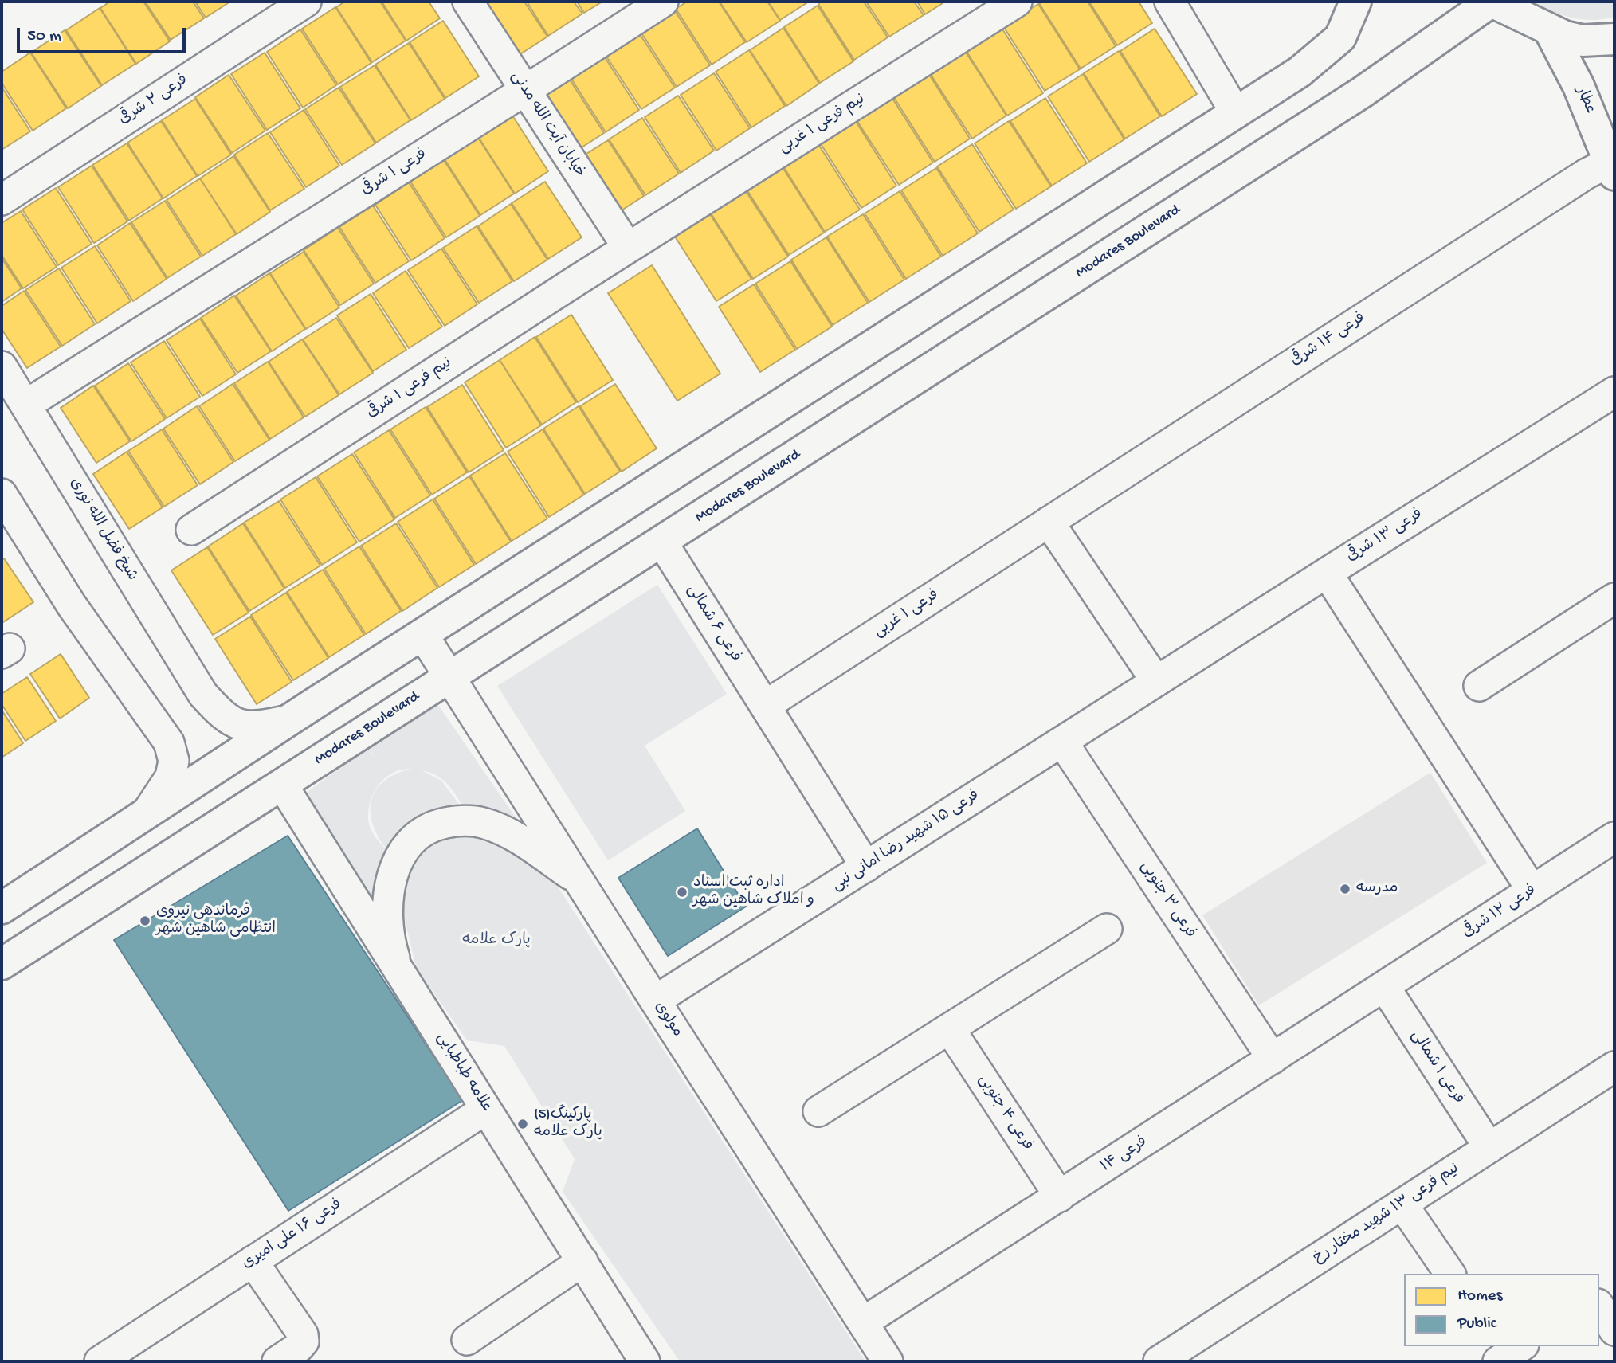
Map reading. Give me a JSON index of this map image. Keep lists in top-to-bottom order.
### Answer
{
  "streets": {
    "main road": ["عطار", "Modares Boulevard"],
    "street": [
      "فرعی ۲ شرقی",
      "نیم فرعی ۱ غربی",
      "خیابان آیت الله مدنی",
      "فرعی ۱ شرقی",
      "فرعی ۱۴ شرقی",
      "نیم فرعی ۱ شرقی",
      "شیخ فضل الله نوری",
      "فرعی ۱۳ شرقی",
      "فرعی ۱ غربی",
      "فرعی ۶ شمالی",
      "فرعی ۱۵ شهید رضا امانی نبی",
      "فرعی ۳ جنوبی",
      "فرعی ۱۲ شرقی",
      "مولوی",
      "فرعی ۱ شمالی",
      "علامه طباطبایی",
      "فرعی ۴ جنوبی",
      "فرعی ۱۴",
      "نیم فرعی ۱۳ شهید مختار رخ",
      "فرعی ۱۶ علی امیری"
    ]
  },
  "crossings": [
    ["عطار", "فرعی ۱۴ شرقی"],
    ["نیم فرعی ۱ غربی", "خیابان آیت الله مدنی"],
    ["نیم فرعی ۱ غربی", "نیم فرعی ۱ شرقی"],
    ["خیابان آیت الله مدنی", "فرعی ۱ شرقی"],
    ["خیابان آیت الله مدنی", "نیم فرعی ۱ شرقی"],
    ["فرعی ۱ شرقی", "شیخ فضل الله نوری"],
    ["Modares Boulevard", "فرعی ۶ شمالی"],
    ["Modares Boulevard", "مولوی"],
    ["Modares Boulevard", "علامه طباطبایی"],
    ["فرعی ۱۴ شرقی", "فرعی ۱ غربی"],
    ["فرعی ۱۳ شرقی", "فرعی ۱۵ شهید رضا امانی نبی"],
    ["فرعی ۱ غربی", "فرعی ۶ شمالی"],
    ["فرعی ۶ شمالی", "فرعی ۱۵ شهید رضا امانی نبی"],
    ["فرعی ۱۵ شهید رضا امانی نبی", "فرعی ۳ جنوبی"],
    ["فرعی ۱۵ شهید رضا امانی نبی", "مولوی"],
    ["فرعی ۳ جنوبی", "فرعی ۱۴"],
    ["فرعی ۱۲ شرقی", "فرعی ۱ شمالی"],
    ["فرعی ۱۲ شرقی", "فرعی ۱۴"],
    ["مولوی", "فرعی ۱۴"],
    ["فرعی ۱ شمالی", "فرعی ۱۴"],
    ["فرعی ۱ شمالی", "نیم فرعی ۱۳ شهید مختار رخ"],
    ["علامه طباطبایی", "فرعی ۱۶ علی امیری"],
    ["فرعی ۴ جنوبی", "فرعی ۱۴"]
  ],
  "parks": ["پارک علامه"],
  "places": [
    "مدرسه",
    "اداره ثبت اسناد و املاک شاهین شهر",
    "فرماندهی نیروی انتظامی شاهین شهر",
    "پارکینگ(5) پارک علامه"
  ],
  "legend": ["Homes", "Public"],
  "scale_bar": "50 m"
}
